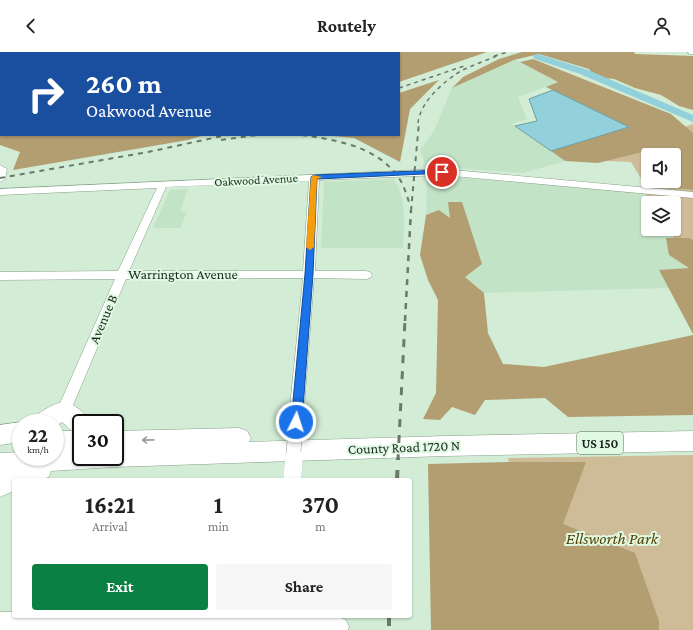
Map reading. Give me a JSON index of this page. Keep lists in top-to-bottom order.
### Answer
{
  "streets": {
    "main road": ["US 150", "County Road 1720 N"],
    "street": ["Oakwood Avenue", "Warrington Avenue", "Avenue B"]
  },
  "crossings": [
    ["Oakwood Avenue", "Avenue B"],
    ["Warrington Avenue", "Avenue B"]
  ],
  "parks": ["Ellsworth Park"],
  "page": {
    "header": "Routely",
    "turn": ["260 m", "Oakwood Avenue"],
    "speed": "22 km/h",
    "limit": "30",
    "eta": [
      "16:21",
      "Arrival",
      "1",
      "min",
      "370",
      "m"
    ],
    "buttons": ["Exit", "Share"]
  }
}
